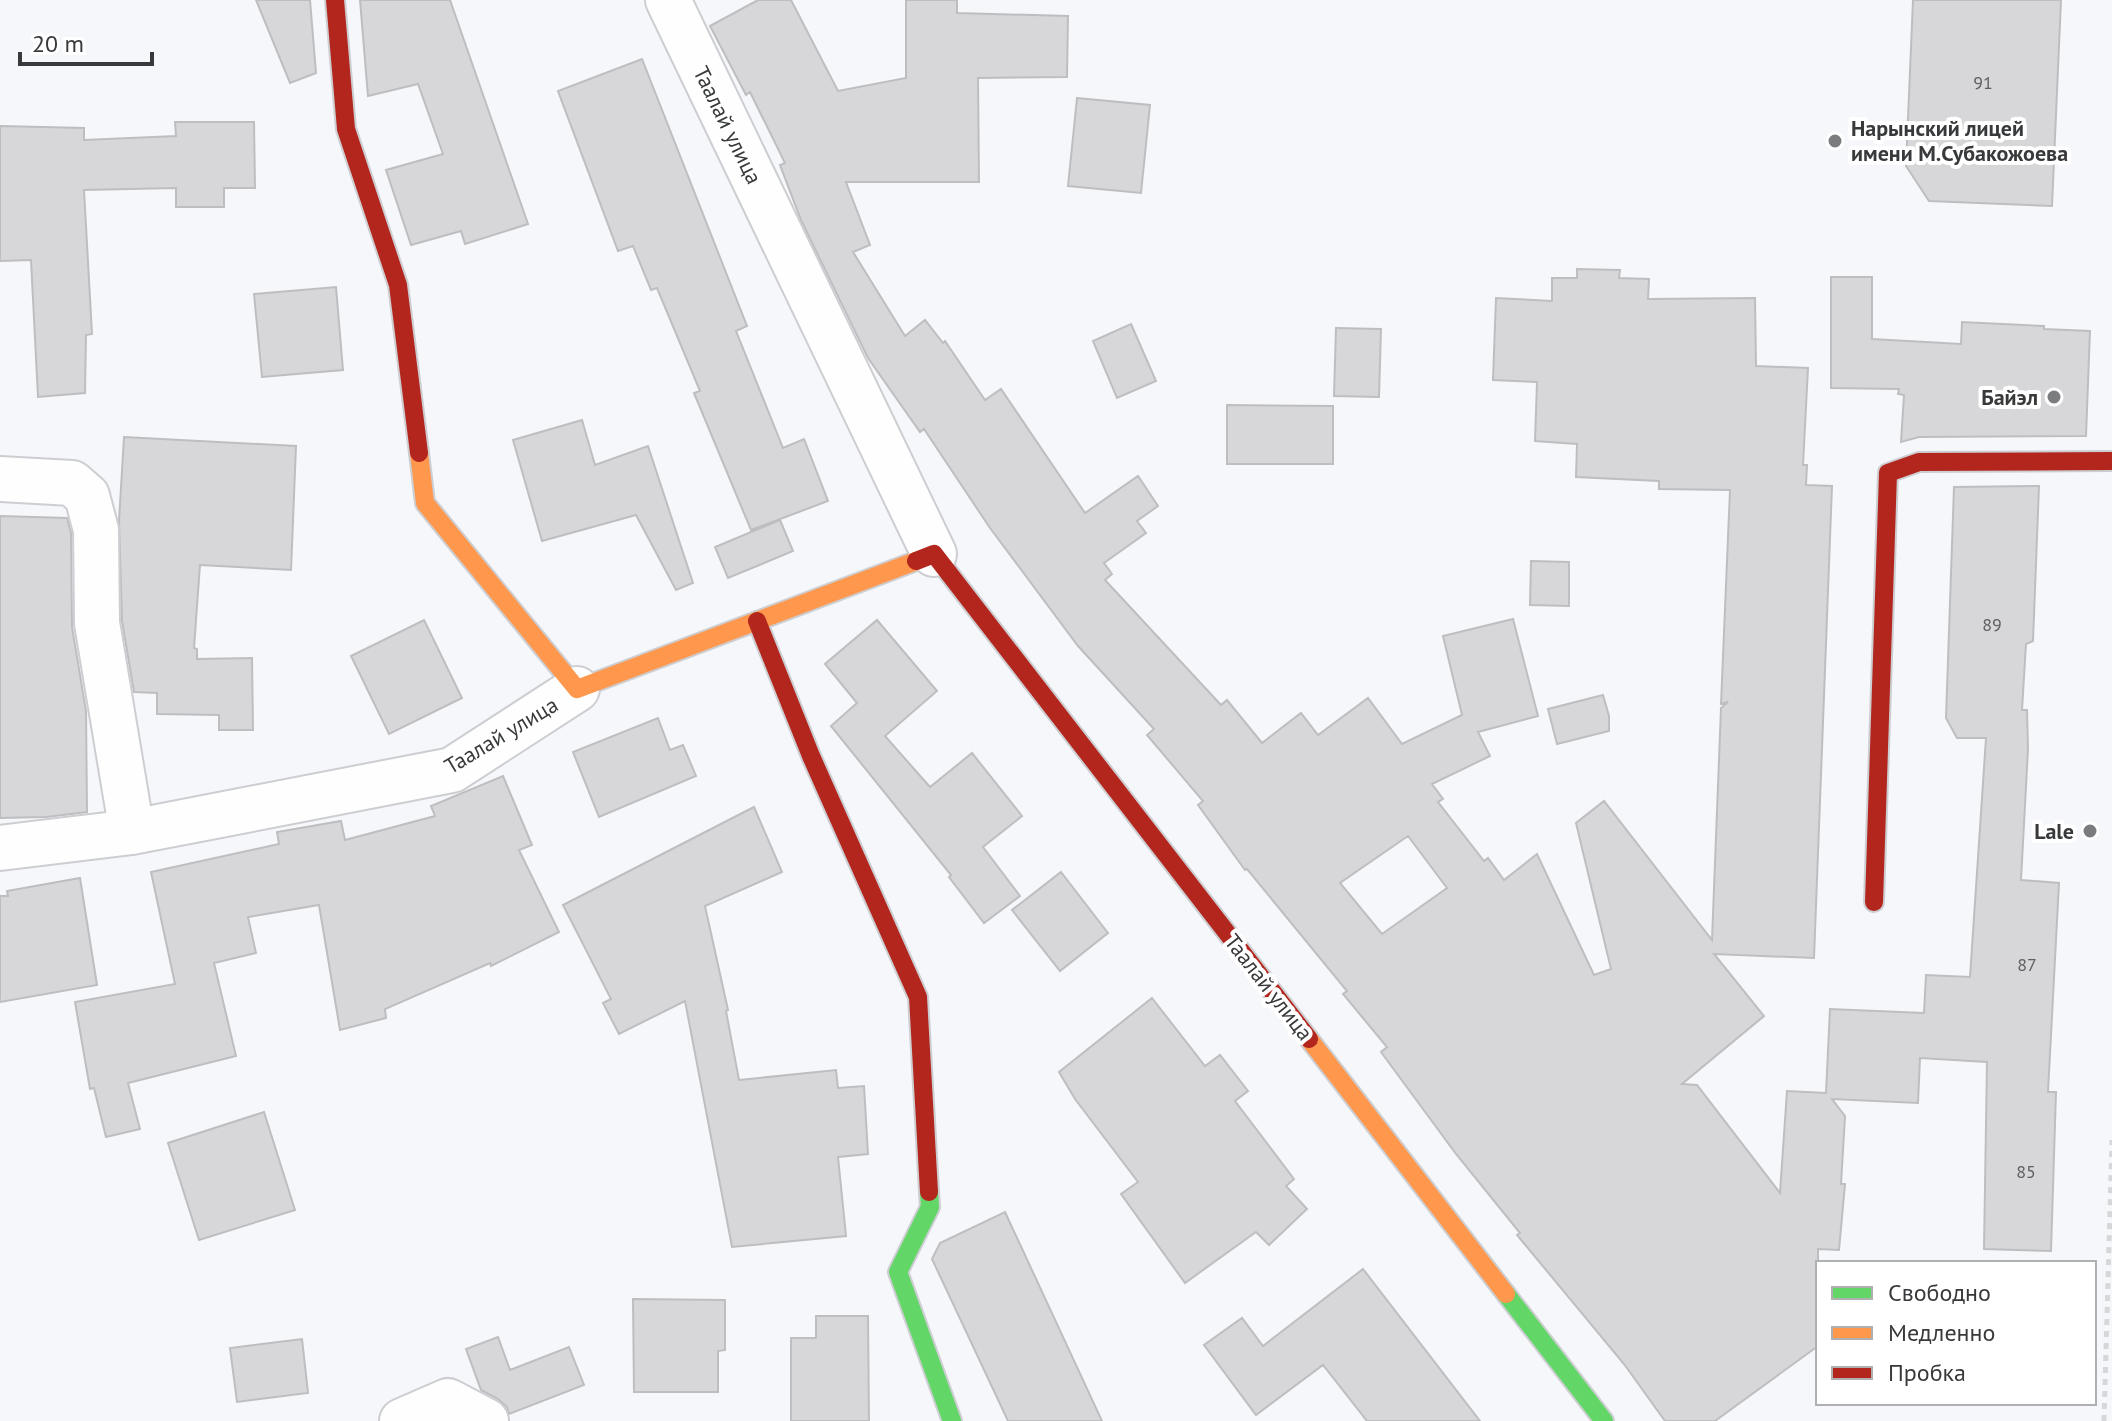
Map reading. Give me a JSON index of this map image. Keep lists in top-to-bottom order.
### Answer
{
  "streets": {
    "street": ["Таалай улица"]
  },
  "places": ["Нарынский лицей имени М.Субакожоева", "Байэл", "Lale"],
  "house_numbers": [
    "91",
    "89",
    "87",
    "85"
  ],
  "legend": ["Свободно", "Медленно", "Пробка"],
  "scale_bar": "20 m"
}
